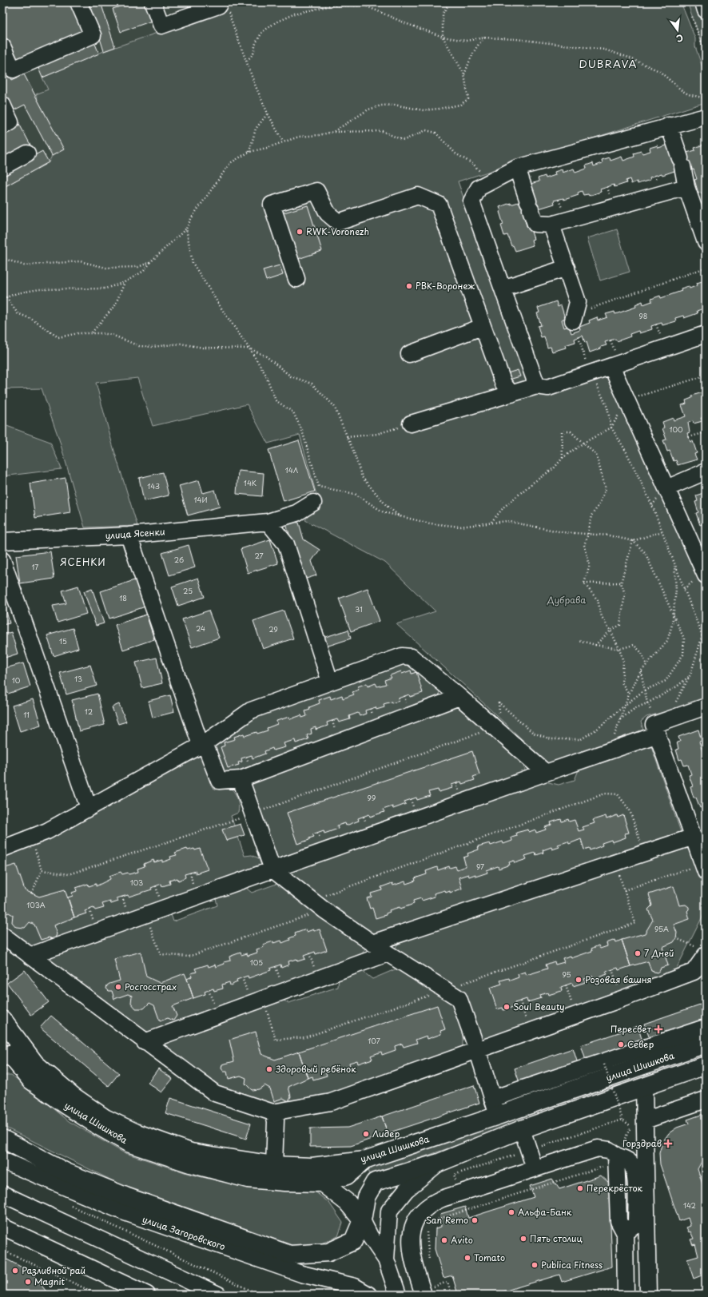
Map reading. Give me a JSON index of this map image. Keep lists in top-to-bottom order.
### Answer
{
  "streets": {
    "main road": ["улица Шишкова"],
    "street": ["улица Ясенки", "улица Загоровского"]
  },
  "districts": ["DUBRAVA", "ЯСЕНКИ"],
  "parks": ["Дубрава"],
  "places": {
    "other": [
      "RWK-Voronezh",
      "РВК-Воронеж",
      "7 Дней",
      "Розовая башня",
      "Росгосстрах",
      "Soul Beauty",
      "Север",
      "Здоровый ребёнок",
      "Лидер",
      "Перекрёсток",
      "Альфа-Банк",
      "San Remo",
      "Пять столиц",
      "Avito",
      "Tomato",
      "Publica Fitness",
      "Разливной рай",
      "Magnit"
    ],
    "health": ["Пересвет", "Горздрав"]
  },
  "house_numbers": [
    "98",
    "100",
    "14Л",
    "14К",
    "14З",
    "14И",
    "27",
    "26",
    "17",
    "25",
    "18",
    "31",
    "24",
    "29",
    "15",
    "13",
    "10",
    "12",
    "11",
    "99",
    "97",
    "103",
    "103А",
    "95А",
    "105",
    "95",
    "107",
    "142"
  ],
  "north": "bottom"
}
